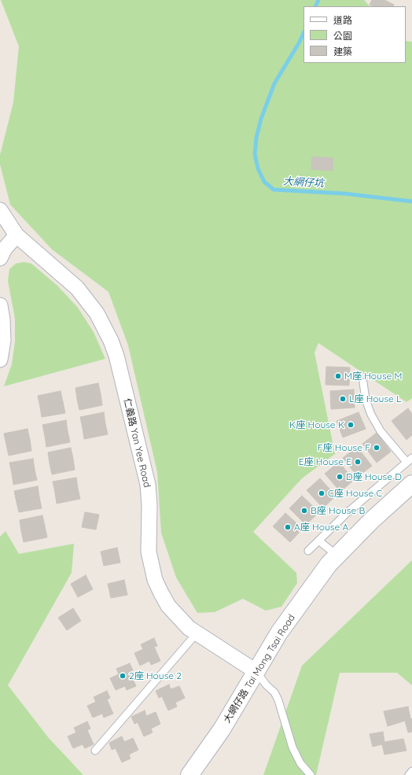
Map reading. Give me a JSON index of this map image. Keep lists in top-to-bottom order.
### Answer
{
  "streets": {
    "street": ["仁義路 Yan Yee Road", "大網仔路 Tai Mong Tsai Road"]
  },
  "crossings": [
    ["仁義路 Yan Yee Road", "大網仔路 Tai Mong Tsai Road"]
  ],
  "water": ["大網仔坑"],
  "places": [
    "M座 House M",
    "L座 House L",
    "K座 House K",
    "F座 House F",
    "E座 House E",
    "D座 House D",
    "C座 House C",
    "B座 House B",
    "A座 House A",
    "2座 House 2"
  ],
  "legend": ["道路", "公園", "建築"]
}
